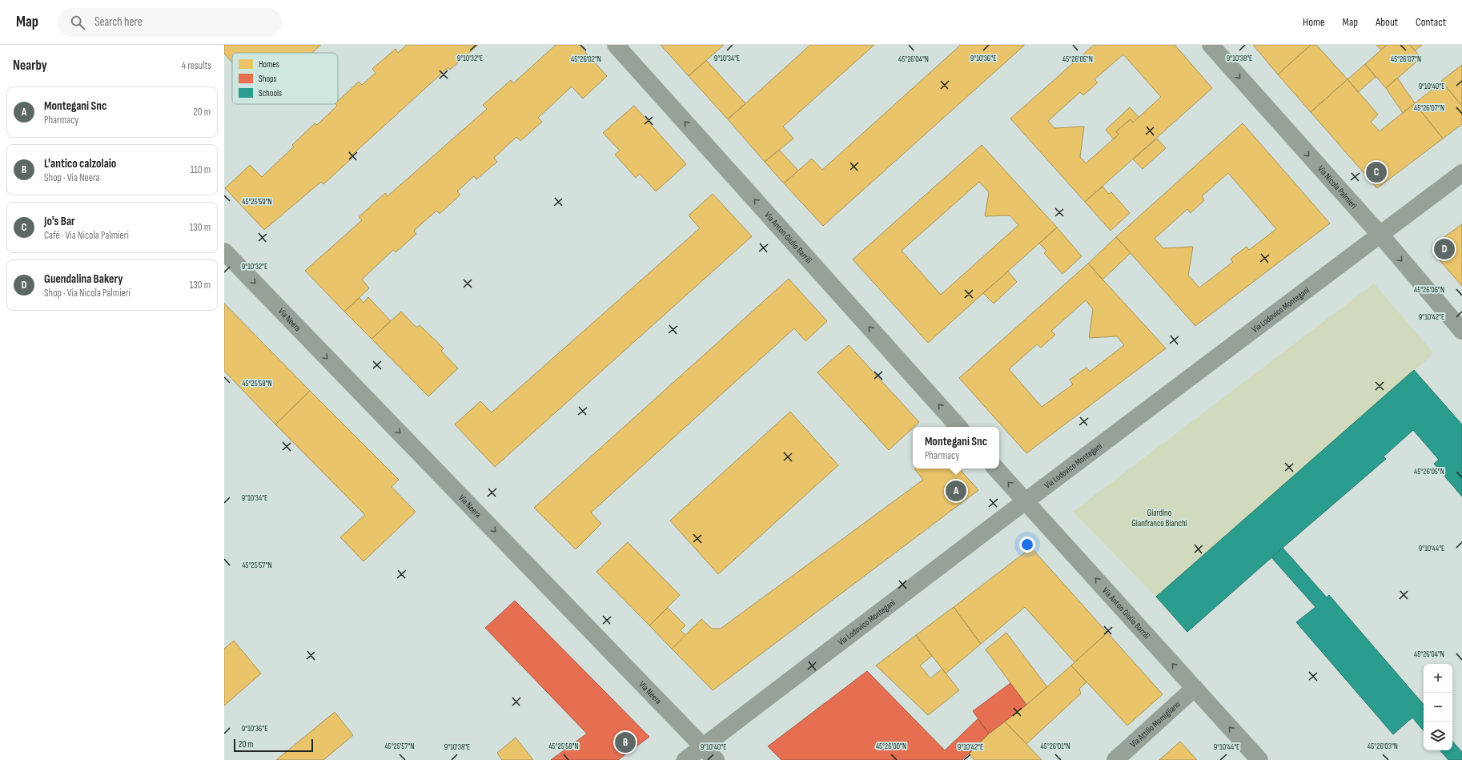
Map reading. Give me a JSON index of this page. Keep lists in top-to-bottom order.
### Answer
{
  "streets": {
    "street": [
      "Via Nicola Palmieri",
      "Via Anton Giulio Barrili",
      "Via Lodovico Montegani",
      "Via Neera",
      "Via Attilio Momigliano"
    ]
  },
  "crossings": [
    ["Via Nicola Palmieri", "Via Lodovico Montegani"],
    ["Via Anton Giulio Barrili", "Via Lodovico Montegani"],
    ["Via Anton Giulio Barrili", "Via Attilio Momigliano"],
    ["Via Lodovico Montegani", "Via Neera"]
  ],
  "one_way": ["Via Nicola Palmieri", "Via Anton Giulio Barrili", "Via Neera"],
  "parks": ["Giardino Gianfranco Bianchi"],
  "legend": ["Homes", "Shops", "Schools"],
  "scale_bar": "20 m",
  "page": {
    "header": "Map",
    "search": "Search here",
    "nav": [
      "Home",
      "Map",
      "About",
      "Contact"
    ],
    "heading": ["Nearby", "4 results"],
    "list": [
      {
        "mark": "A",
        "name": "Montegani Snc",
        "note": "Pharmacy",
        "value": "20 m"
      },
      {
        "mark": "B",
        "name": "L'antico calzolaio",
        "note": "Shop · Via Neera",
        "value": "110 m"
      },
      {
        "mark": "C",
        "name": "Jo's Bar",
        "note": "Café · Via Nicola Palmieri",
        "value": "130 m"
      },
      {
        "mark": "D",
        "name": "Guendalina Bakery",
        "note": "Shop · Via Nicola Palmieri",
        "value": "130 m"
      }
    ],
    "pins": [
      "C",
      "D",
      "A",
      "B"
    ],
    "popup": ["Montegani Snc", "Pharmacy"],
    "map_buttons": ["+", "−"],
    "scale": "20 m"
  },
  "coordinates": [
    "9°10'36\"E",
    "9°10'32\"E",
    "9°10'34\"E",
    "9°10'38\"E",
    "45°26'05\"N",
    "45°26'02\"N",
    "45°26'04\"N",
    "45°26'07\"N",
    "9°10'40\"E",
    "45°25'59\"N",
    "45°26'06\"N",
    "9°10'42\"E",
    "45°25'58\"N",
    "9°10'44\"E",
    "45°25'57\"N",
    "45°26'00\"N",
    "45°26'01\"N",
    "45°26'03\"N"
  ]
}
